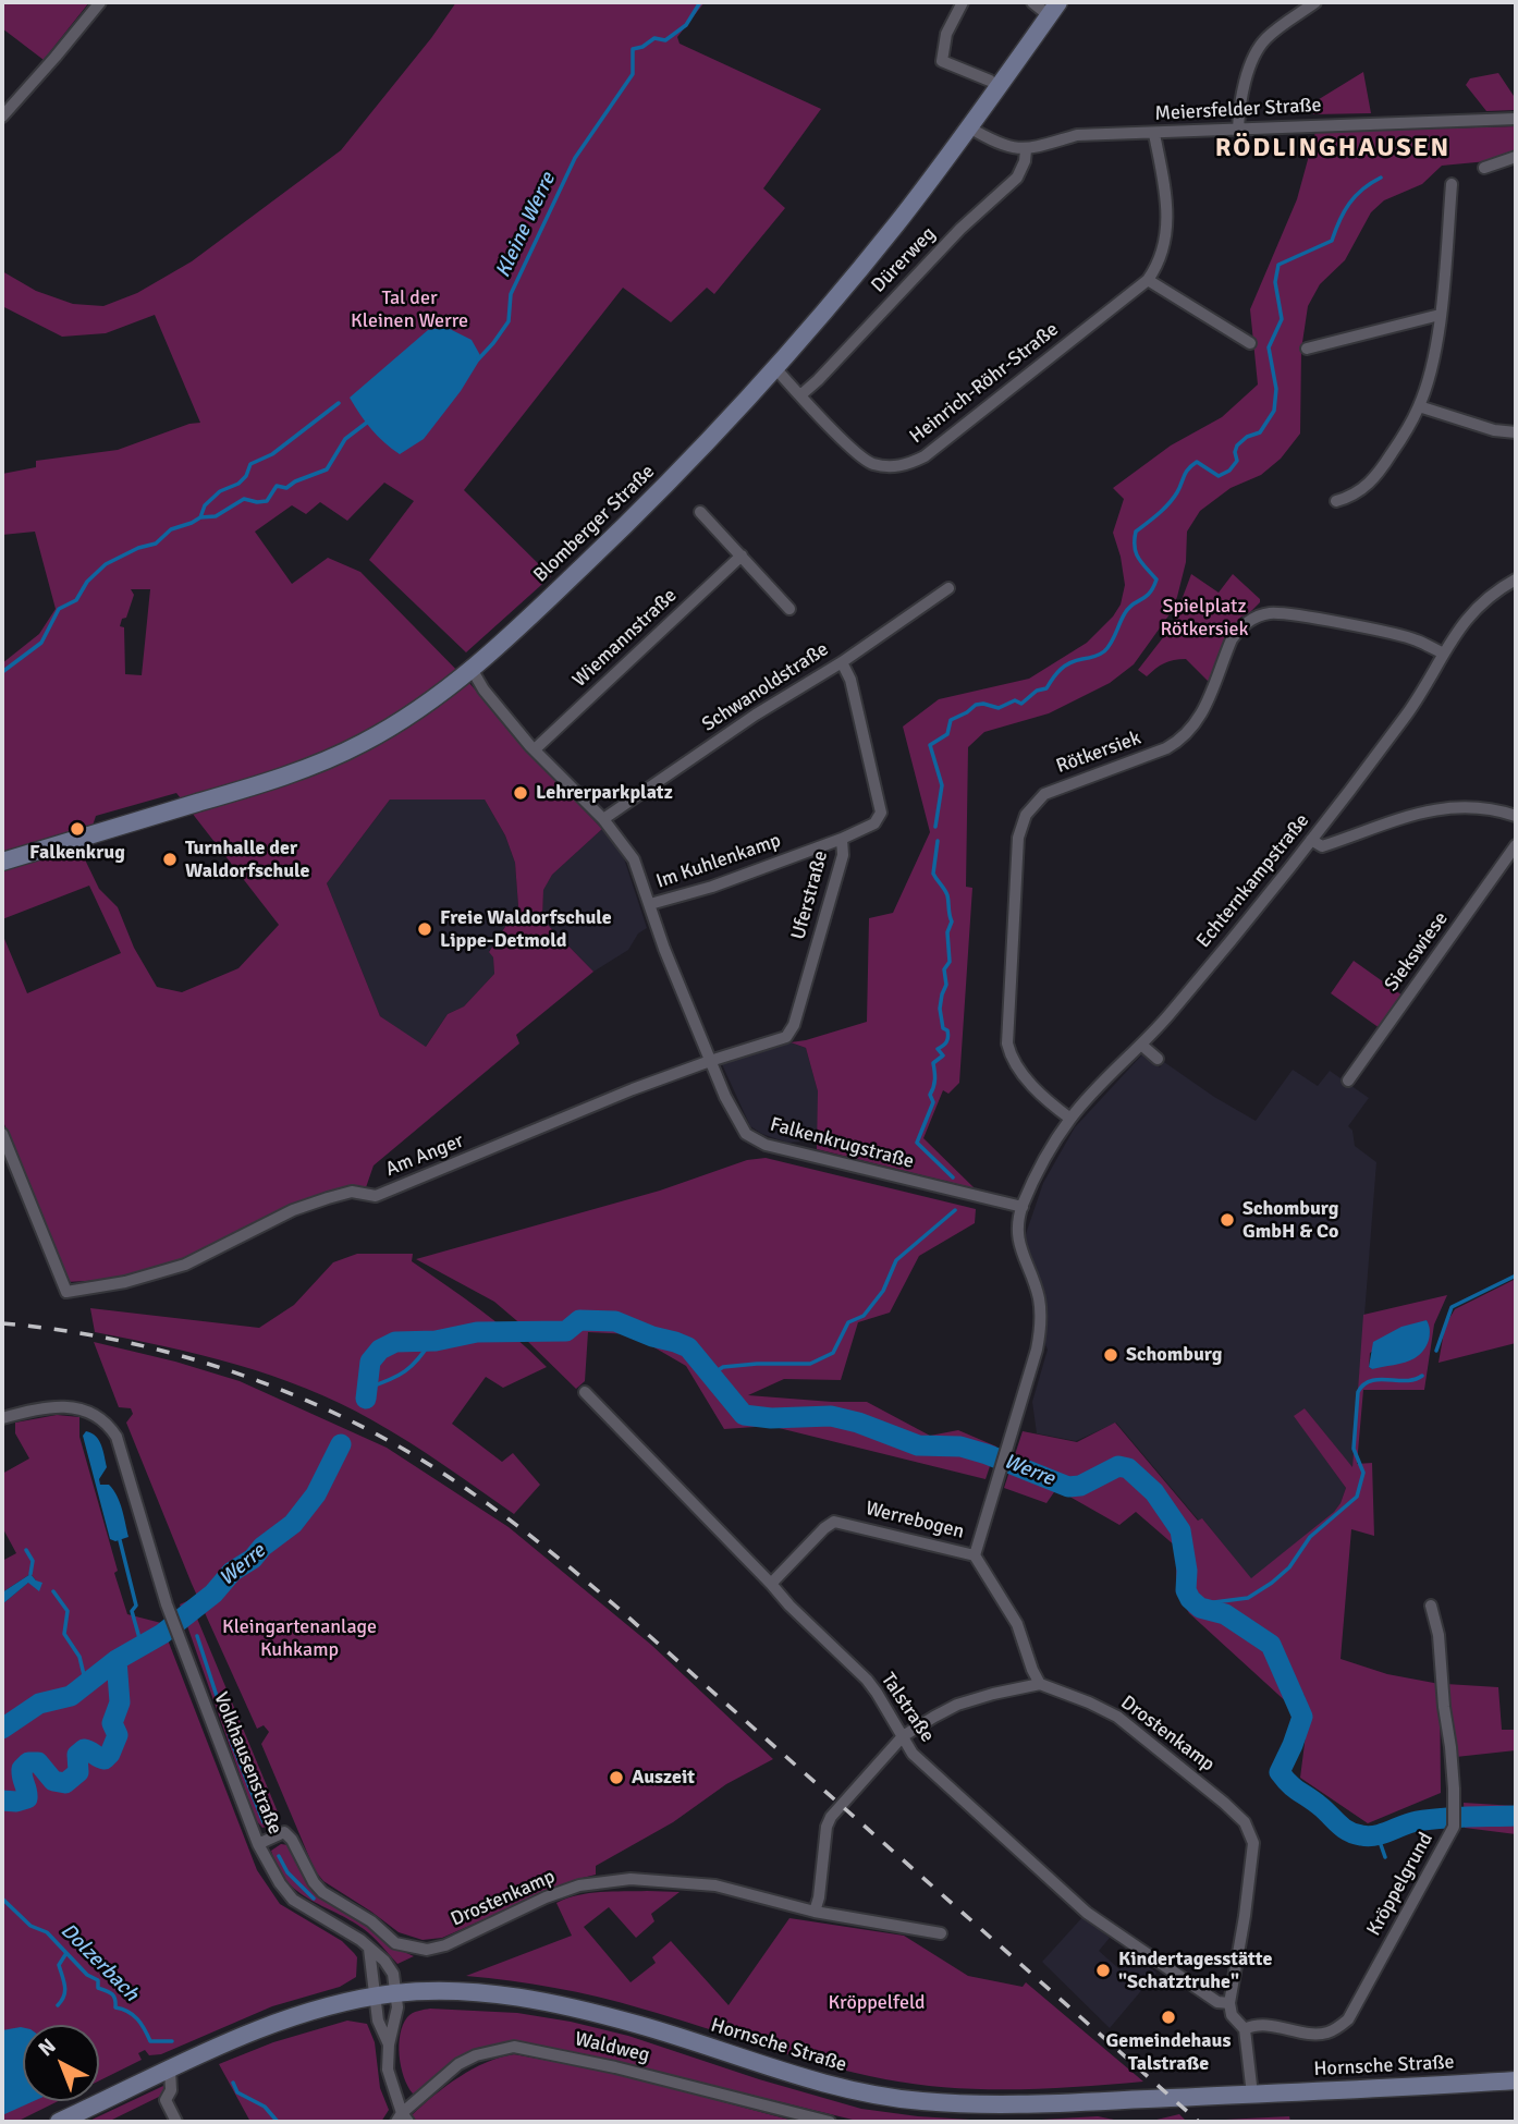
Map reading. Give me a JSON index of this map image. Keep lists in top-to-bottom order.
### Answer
{
  "streets": {
    "main road": ["Blomberger Straße", "Hornsche Straße"],
    "street": [
      "Meiersfelder Straße",
      "Dürerweg",
      "Heinrich-Röhr-Straße",
      "Wiemannstraße",
      "Schwanoldstraße",
      "Rötkersiek",
      "Im Kuhlenkamp",
      "Echternkampstraße",
      "Uferstraße",
      "Siekswiese",
      "Falkenkrugstraße",
      "Am Anger",
      "Werrebogen",
      "Talstraße",
      "Drostenkamp",
      "Volkhausenstraße",
      "Kröppelgrund",
      "Waldweg"
    ]
  },
  "crossings": [
    ["Meiersfelder Straße", "Dürerweg"],
    ["Meiersfelder Straße", "Heinrich-Röhr-Straße"],
    ["Dürerweg", "Heinrich-Röhr-Straße"],
    ["Heinrich-Röhr-Straße", "Blomberger Straße"],
    ["Blomberger Straße", "Falkenkrugstraße"],
    ["Wiemannstraße", "Falkenkrugstraße"],
    ["Schwanoldstraße", "Uferstraße"],
    ["Schwanoldstraße", "Falkenkrugstraße"],
    ["Rötkersiek", "Echternkampstraße"],
    ["Im Kuhlenkamp", "Uferstraße"],
    ["Im Kuhlenkamp", "Falkenkrugstraße"],
    ["Echternkampstraße", "Falkenkrugstraße"],
    ["Uferstraße", "Falkenkrugstraße"],
    ["Uferstraße", "Am Anger"],
    ["Falkenkrugstraße", "Am Anger"],
    ["Werrebogen", "Talstraße"],
    ["Werrebogen", "Drostenkamp"],
    ["Talstraße", "Drostenkamp"],
    ["Drostenkamp", "Volkhausenstraße"],
    ["Volkhausenstraße", "Hornsche Straße"]
  ],
  "districts": ["RÖDLINGHAUSEN"],
  "water": ["Kleine Werre", "Werre", "Dolzerbach"],
  "parks": [
    "Tal der Kleinen Werre",
    "Spielplatz Rötkersiek",
    "Kleingartenanlage Kuhkamp",
    "Kröppelfeld"
  ],
  "places": [
    "Lehrerparkplatz",
    "Falkenkrug",
    "Turnhalle der Waldorfschule",
    "Freie Waldorfschule Lippe-Detmold",
    "Schomburg GmbH & Co",
    "Schomburg",
    "Auszeit",
    "Kindertagesstätte \"Schatztruhe\"",
    "Gemeindehaus Talstraße"
  ],
  "north": "top left"
}
